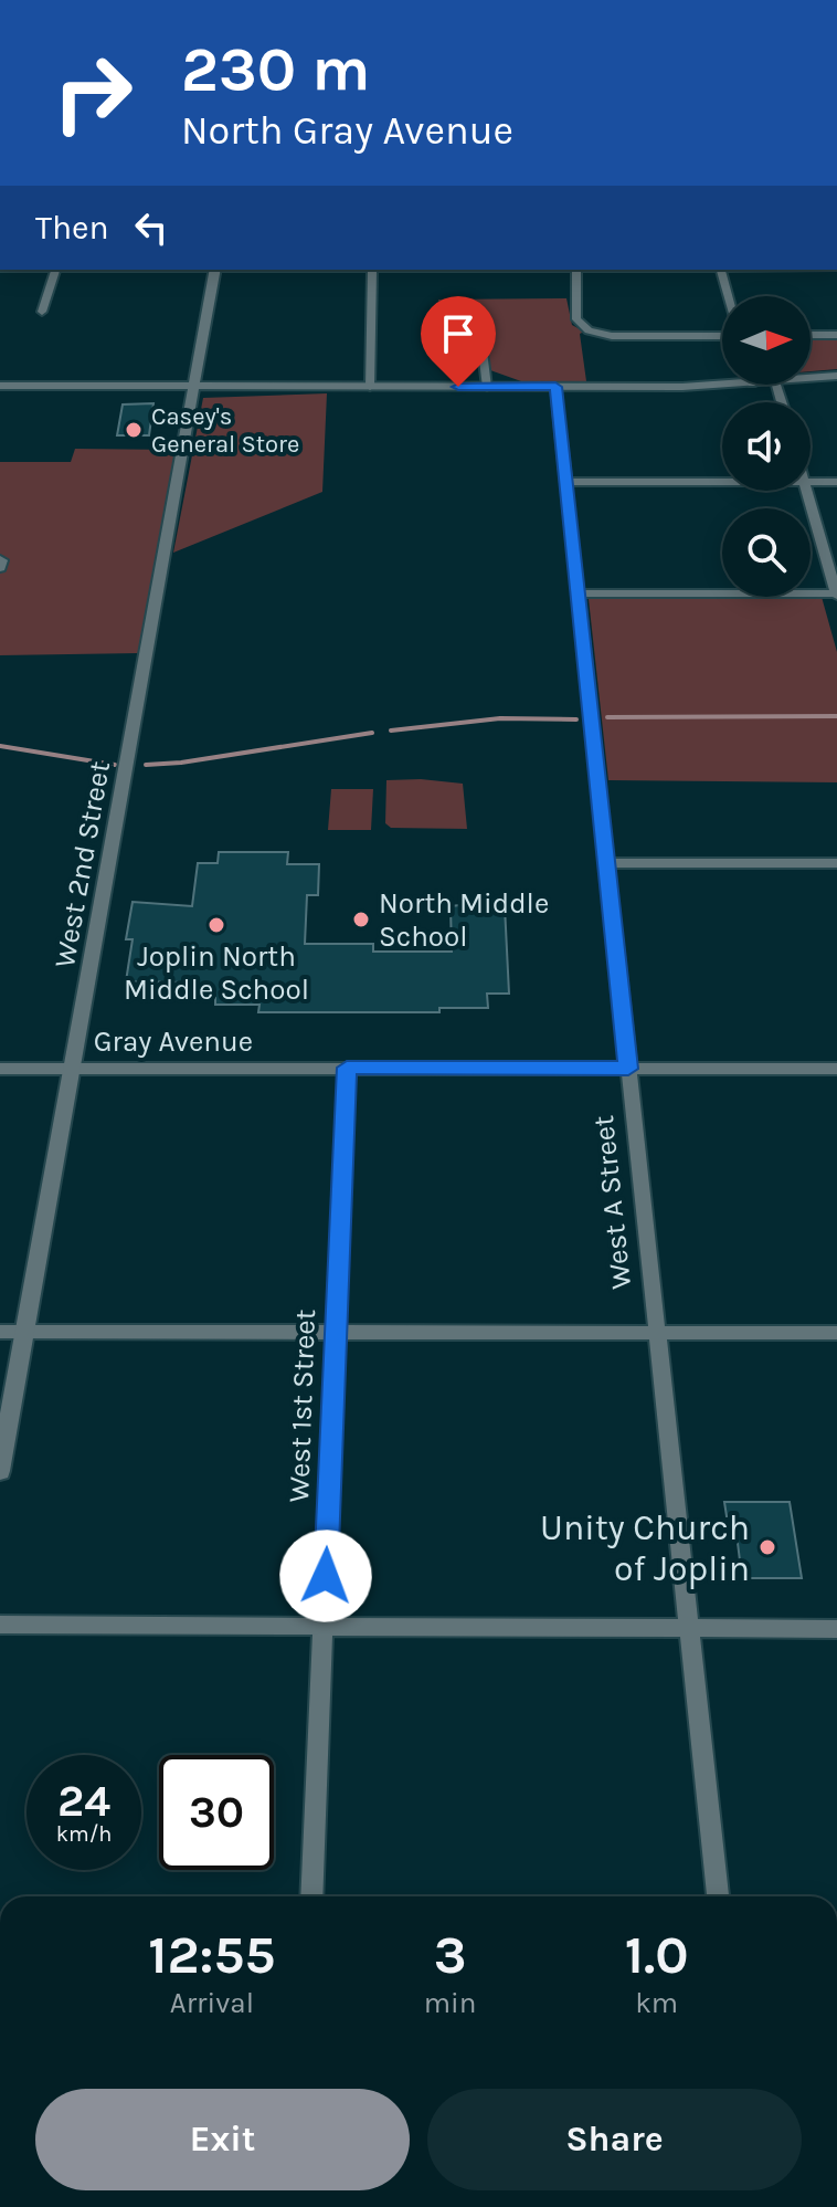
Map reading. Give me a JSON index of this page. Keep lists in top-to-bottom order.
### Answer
{
  "streets": {
    "street": [
      "West 2nd Street",
      "Gray Avenue",
      "West A Street",
      "West 1st Street"
    ]
  },
  "crossings": [
    ["West 2nd Street", "Gray Avenue"],
    ["Gray Avenue", "West A Street"],
    ["Gray Avenue", "West 1st Street"]
  ],
  "places": [
    "Casey's General Store",
    "North Middle School",
    "Joplin North Middle School",
    "Unity Church of Joplin"
  ],
  "north": "right",
  "page": {
    "turn": ["230 m", "North Gray Avenue"],
    "then": "Then",
    "speed": "24 km/h",
    "limit": "30",
    "eta": [
      "12:55",
      "Arrival",
      "3",
      "min",
      "1.0",
      "km"
    ],
    "buttons": ["Exit", "Share"]
  }
}
